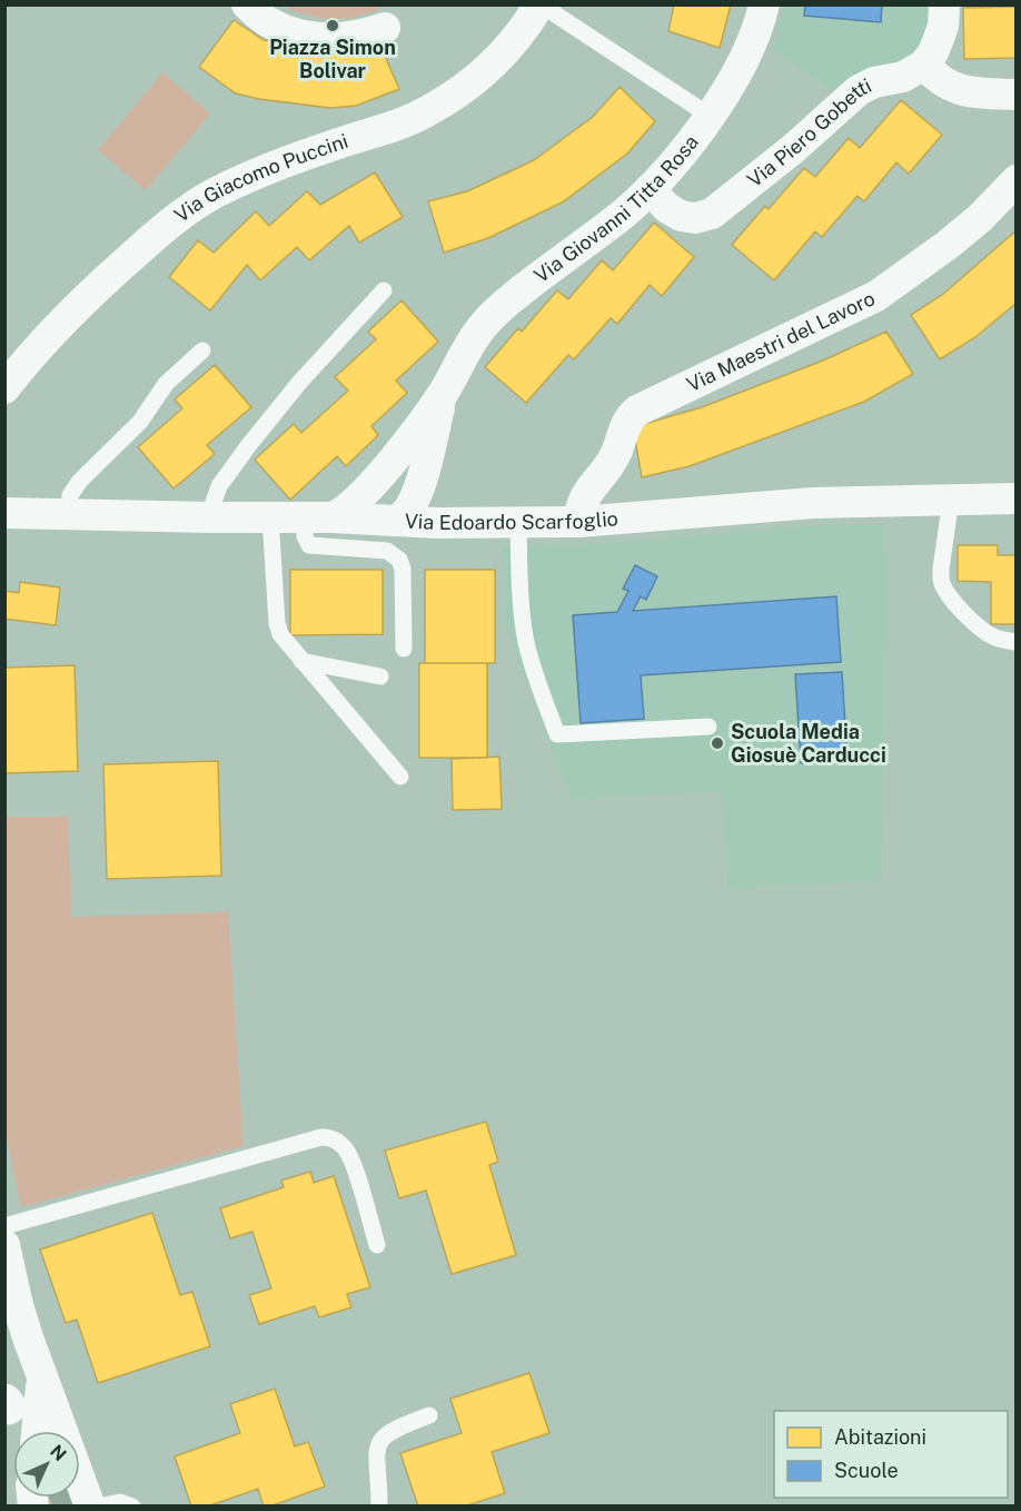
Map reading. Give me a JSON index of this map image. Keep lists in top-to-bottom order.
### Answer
{
  "streets": {
    "street": [
      "Via Piero Gobetti",
      "Via Giacomo Puccini",
      "Via Giovanni Titta Rosa",
      "Via Maestri del Lavoro",
      "Via Edoardo Scarfoglio"
    ]
  },
  "crossings": [
    ["Via Piero Gobetti", "Via Giovanni Titta Rosa"],
    ["Via Giovanni Titta Rosa", "Via Edoardo Scarfoglio"],
    ["Via Maestri del Lavoro", "Via Edoardo Scarfoglio"]
  ],
  "places": ["Piazza Simon Bolivar", "Scuola Media Giosuè Carducci"],
  "legend": ["Abitazioni", "Scuole"],
  "north": "top right"
}
